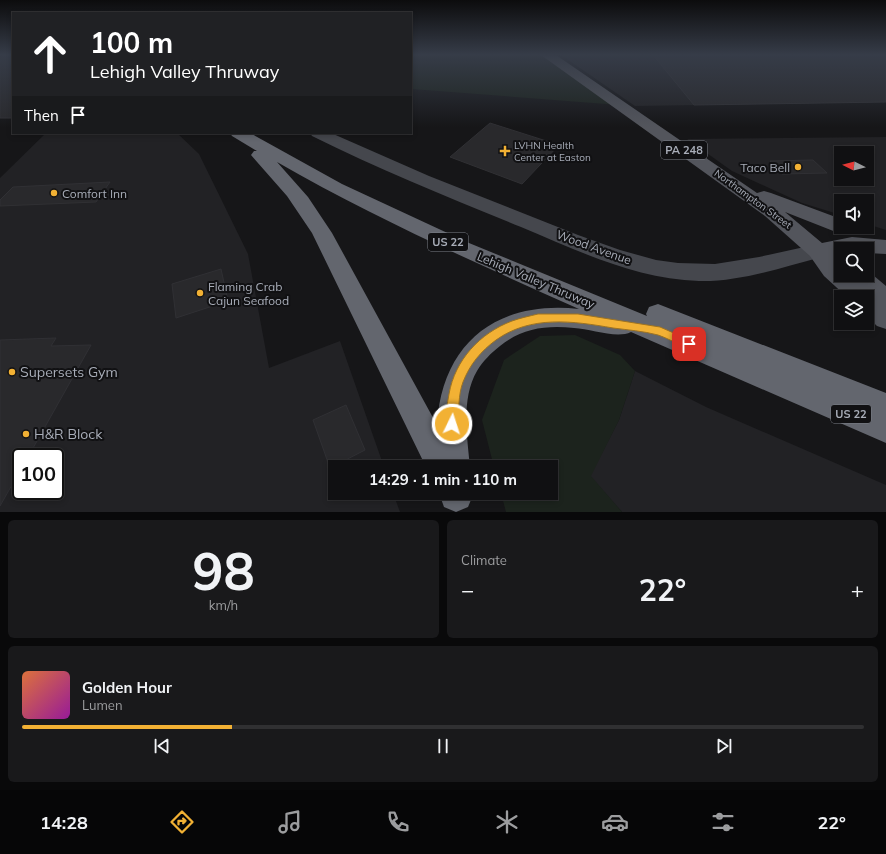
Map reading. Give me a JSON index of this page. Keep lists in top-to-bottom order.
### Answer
{
  "streets": {
    "highway": ["US 22", "Lehigh Valley Thruway"],
    "main road": ["PA 248", "Northampton Street", "Wood Avenue"]
  },
  "crossings": [
    ["Northampton Street", "Wood Avenue"]
  ],
  "places": {
    "health": ["LVHN Health Center at Easton"],
    "other": [
      "Taco Bell",
      "Comfort Inn",
      "Flaming Crab Cajun Seafood",
      "Supersets Gym",
      "H&R Block"
    ]
  },
  "north": "left",
  "page": {
    "turn": ["100 m", "Lehigh Valley Thruway"],
    "then": "Then",
    "limit": "100",
    "trip": "14:29 · 1 min · 110 m",
    "tile": [
      ["98", "km/h"],
      "Climate"
    ],
    "heat": ["−", "22°", "+"],
    "song": ["Golden Hour", "Lumen"],
    "tabs": ["14:28", "22°"]
  }
}
